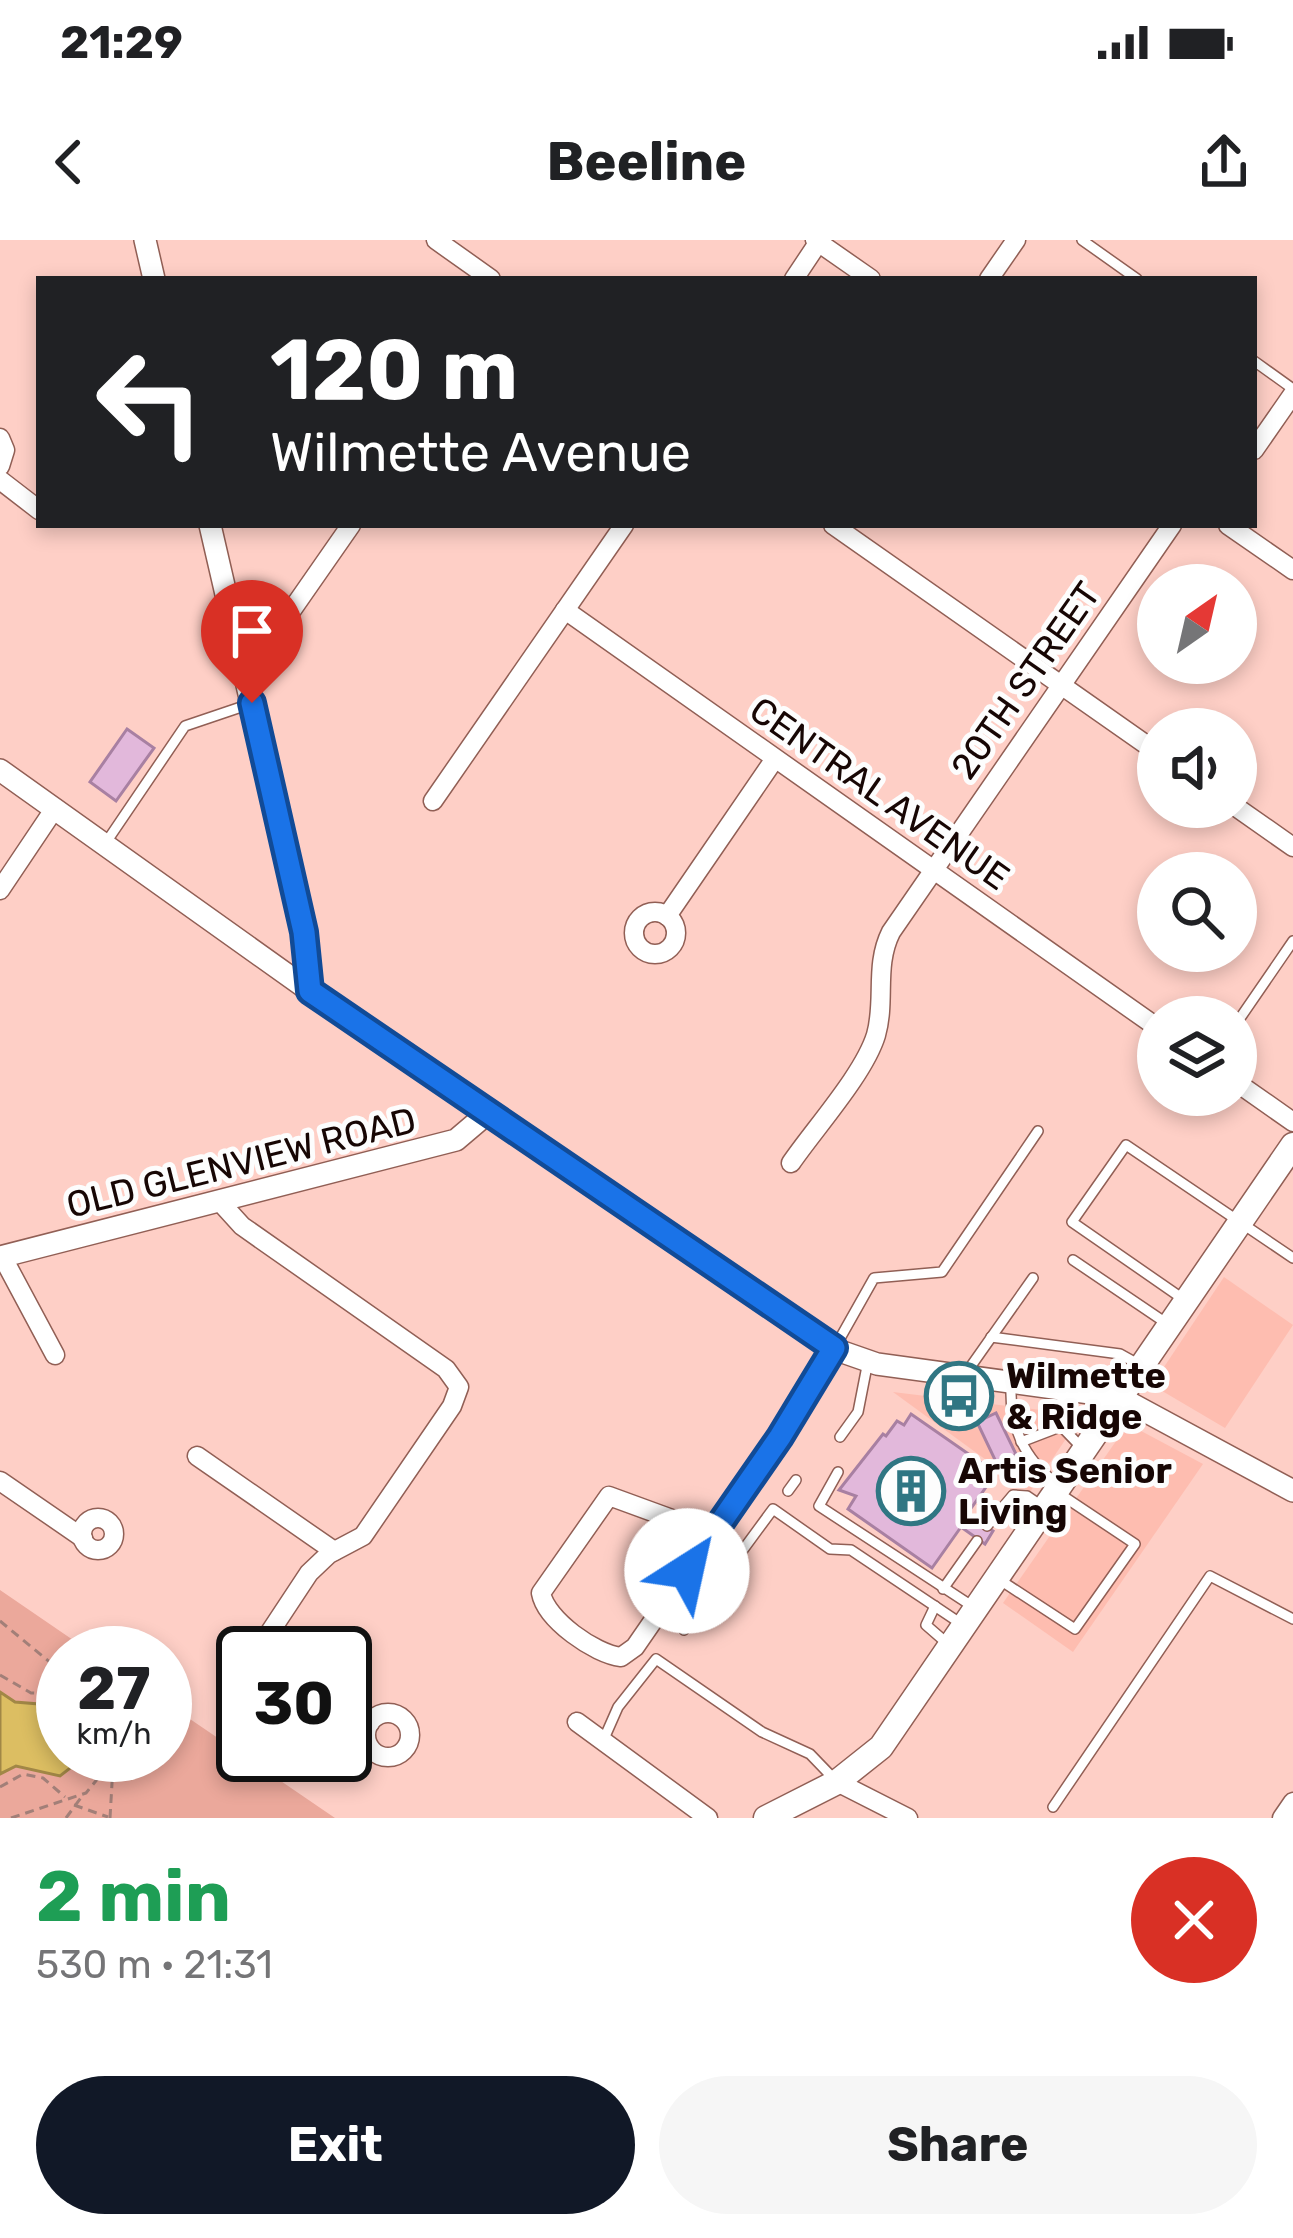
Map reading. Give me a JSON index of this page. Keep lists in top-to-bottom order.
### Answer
{
  "streets": {
    "street": ["20TH STREET", "CENTRAL AVENUE", "OLD GLENVIEW ROAD"]
  },
  "crossings": [
    ["20TH STREET", "CENTRAL AVENUE"]
  ],
  "places": {
    "bus stop": ["Wilmette & Ridge"],
    "building": ["Artis Senior Living"]
  },
  "north": "top right",
  "page": {
    "status": "21:29",
    "header": "Beeline",
    "turn": ["120 m", "Wilmette Avenue"],
    "speed": "27 km/h",
    "limit": "30",
    "heading": ["2 min", "530 m · 21:31"],
    "buttons": ["Exit", "Share"]
  }
}
